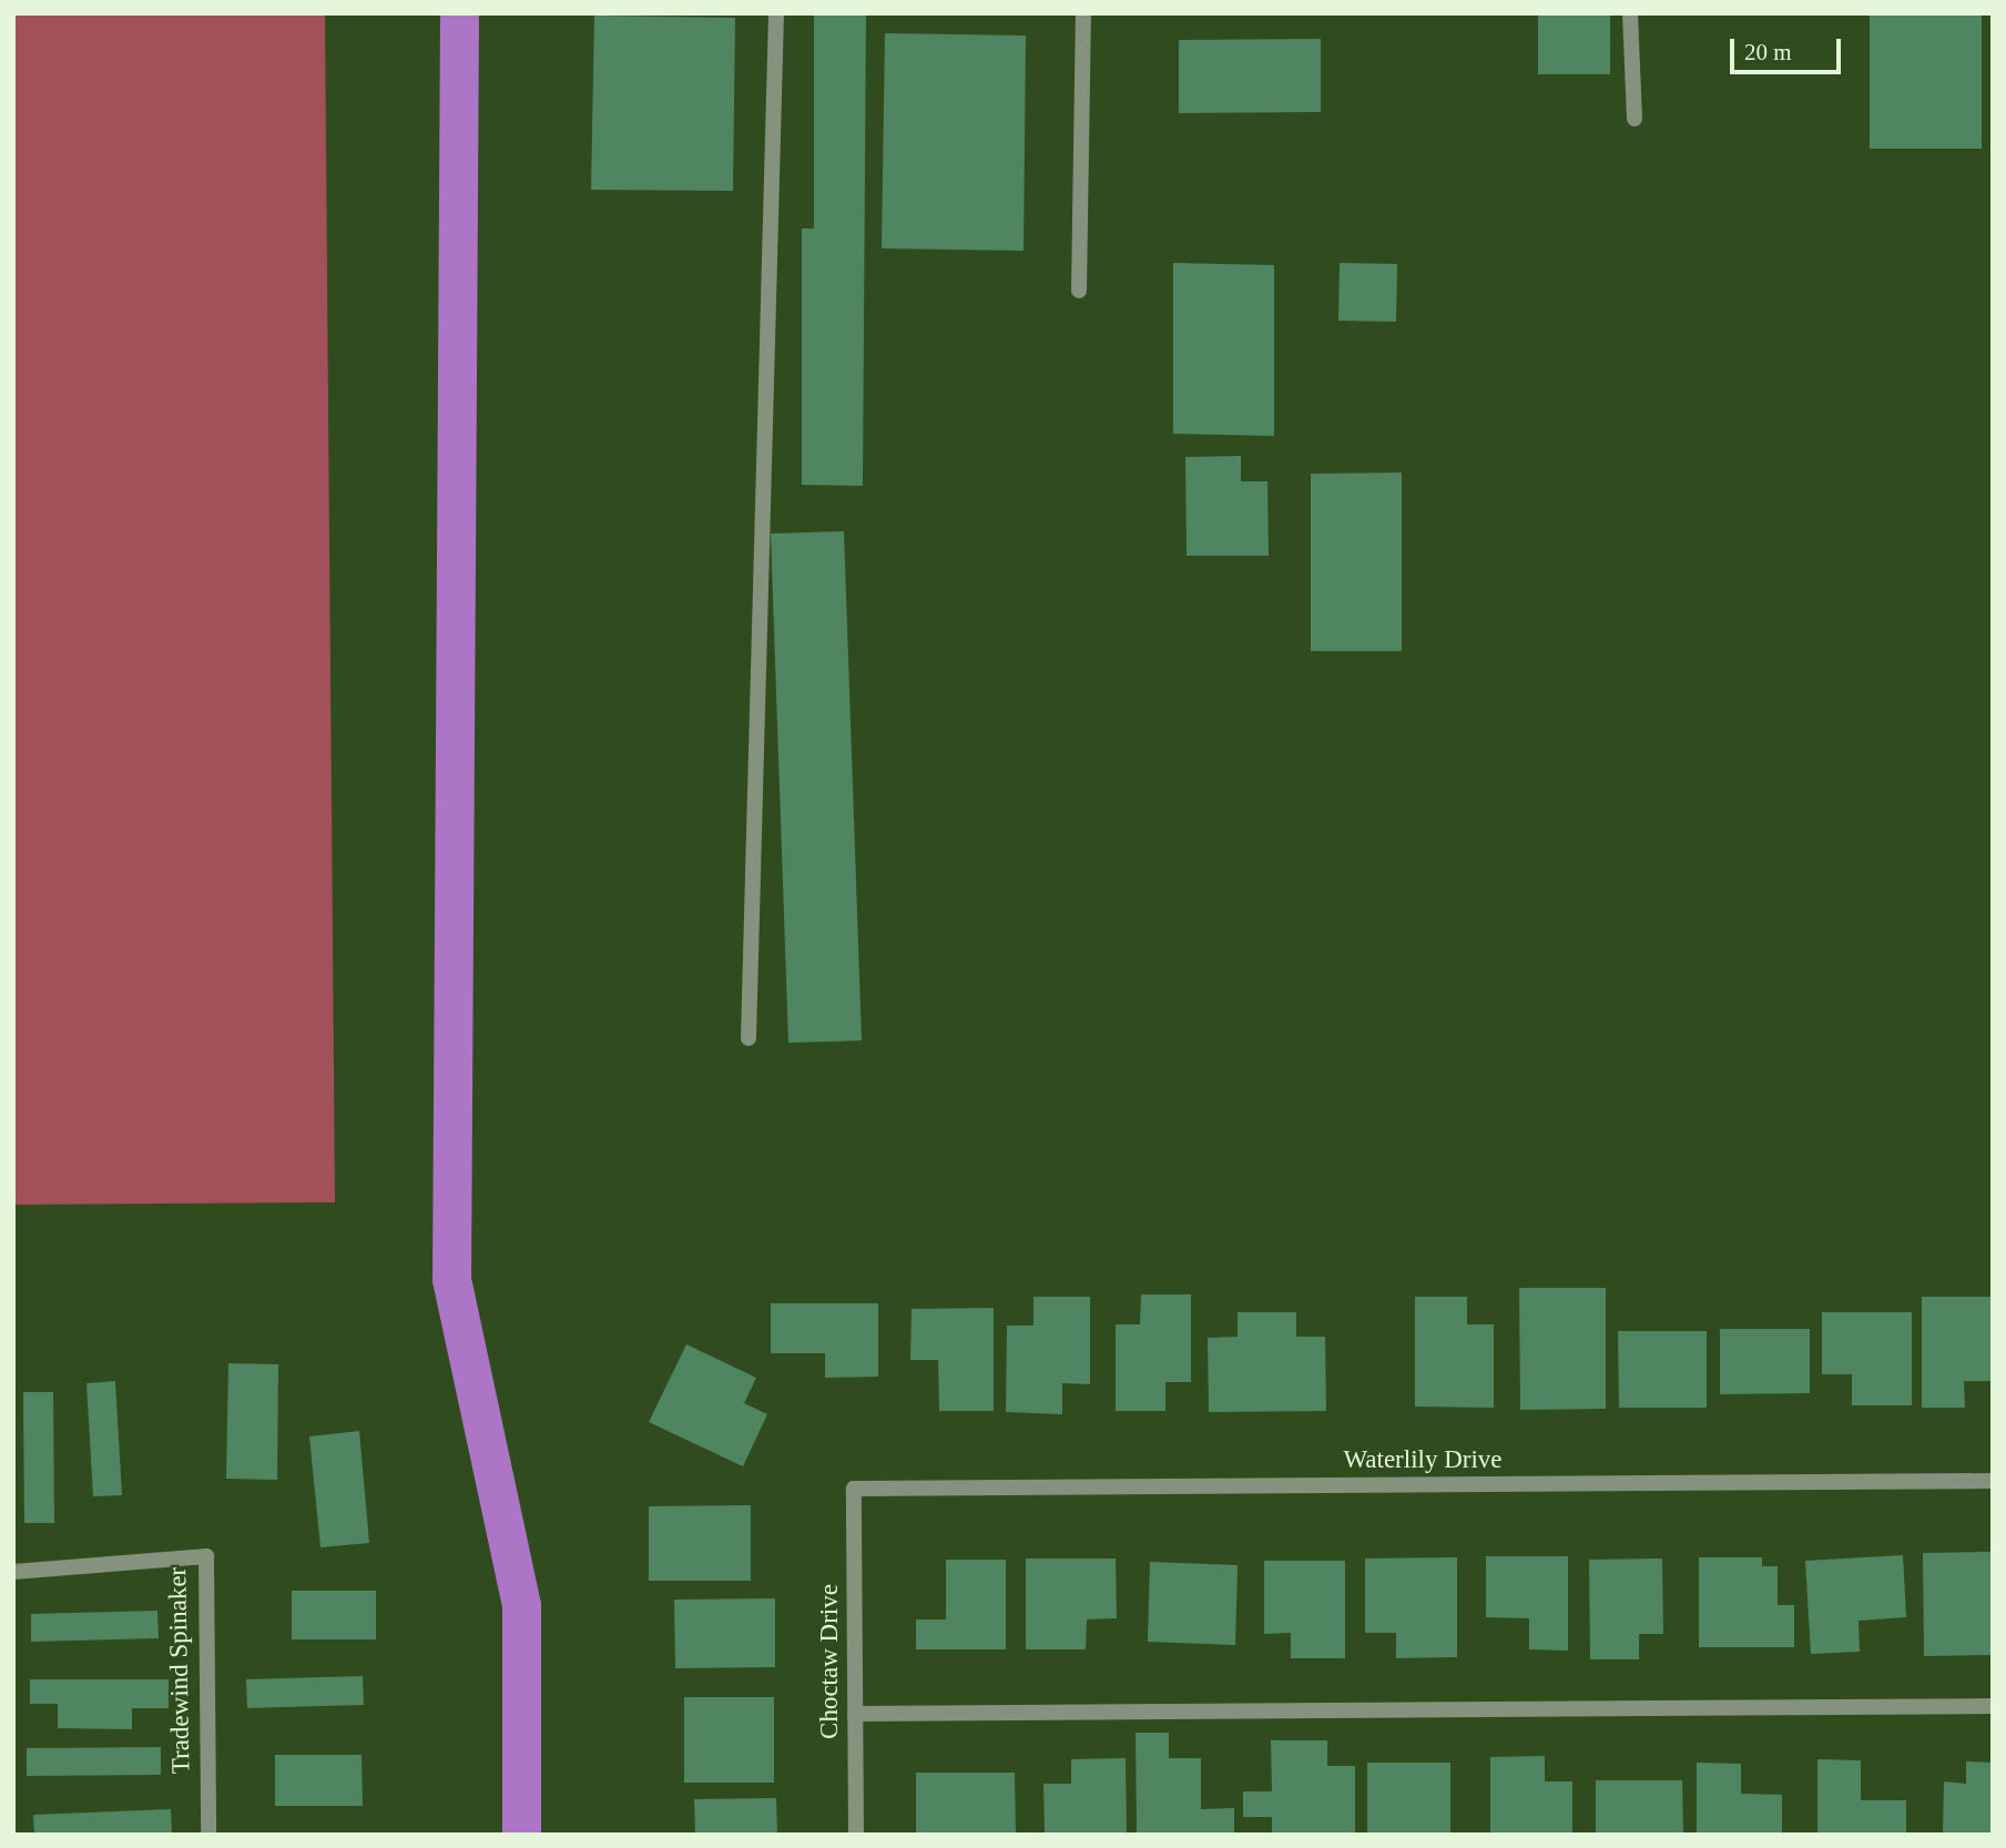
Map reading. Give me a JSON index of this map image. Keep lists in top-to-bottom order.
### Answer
{
  "streets": {
    "street": ["Waterlily Drive", "Choctaw Drive", "Tradewind Spinaker"]
  },
  "crossings": [
    ["Waterlily Drive", "Choctaw Drive"]
  ],
  "scale_bar": "20 m"
}
